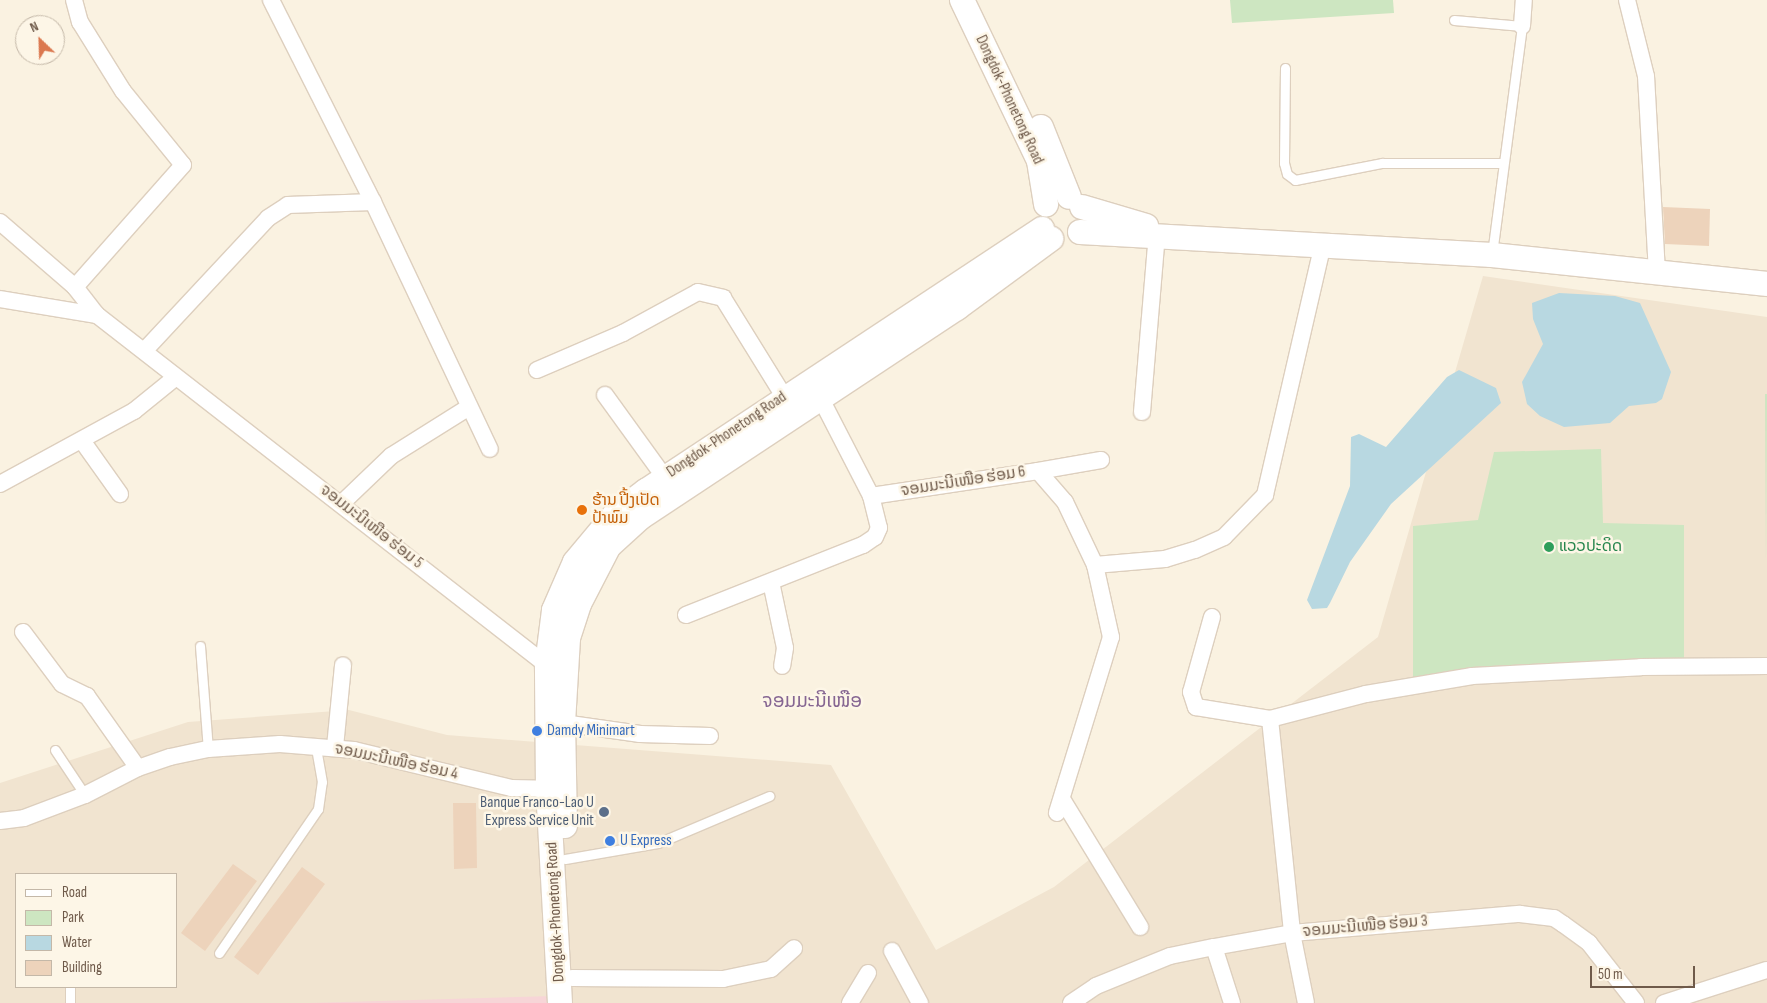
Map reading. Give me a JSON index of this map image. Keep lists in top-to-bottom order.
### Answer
{
  "streets": {
    "main road": ["Dongdok-Phonetong Road"],
    "street": [
      "ຈອມມະນີເໜືອ ຮ່ອມ 6",
      "ຈອມມະນີເໜືອ ຮ່ອມ 5",
      "ຈອມມະນີເໜືອ ຮ່ອມ 4",
      "ຈອມມະນີເໜືອ ຮ່ອມ 3"
    ]
  },
  "crossings": [
    ["Dongdok-Phonetong Road", "ຈອມມະນີເໜືອ ຮ່ອມ 5"],
    ["Dongdok-Phonetong Road", "ຈອມມະນີເໜືອ ຮ່ອມ 4"]
  ],
  "districts": ["ຈອມມະນີເໜືອ"],
  "places": [
    "ຮ້ານ ປີ້ງເປັດ ປ້າພົມ",
    "ແວວປະດິດ",
    "Damdy Minimart",
    "Banque Franco-Lao U Express Service Unit",
    "U Express"
  ],
  "legend": [
    "Road",
    "Park",
    "Water",
    "Building"
  ],
  "scale_bar": "50 m",
  "north": "top left"
}
